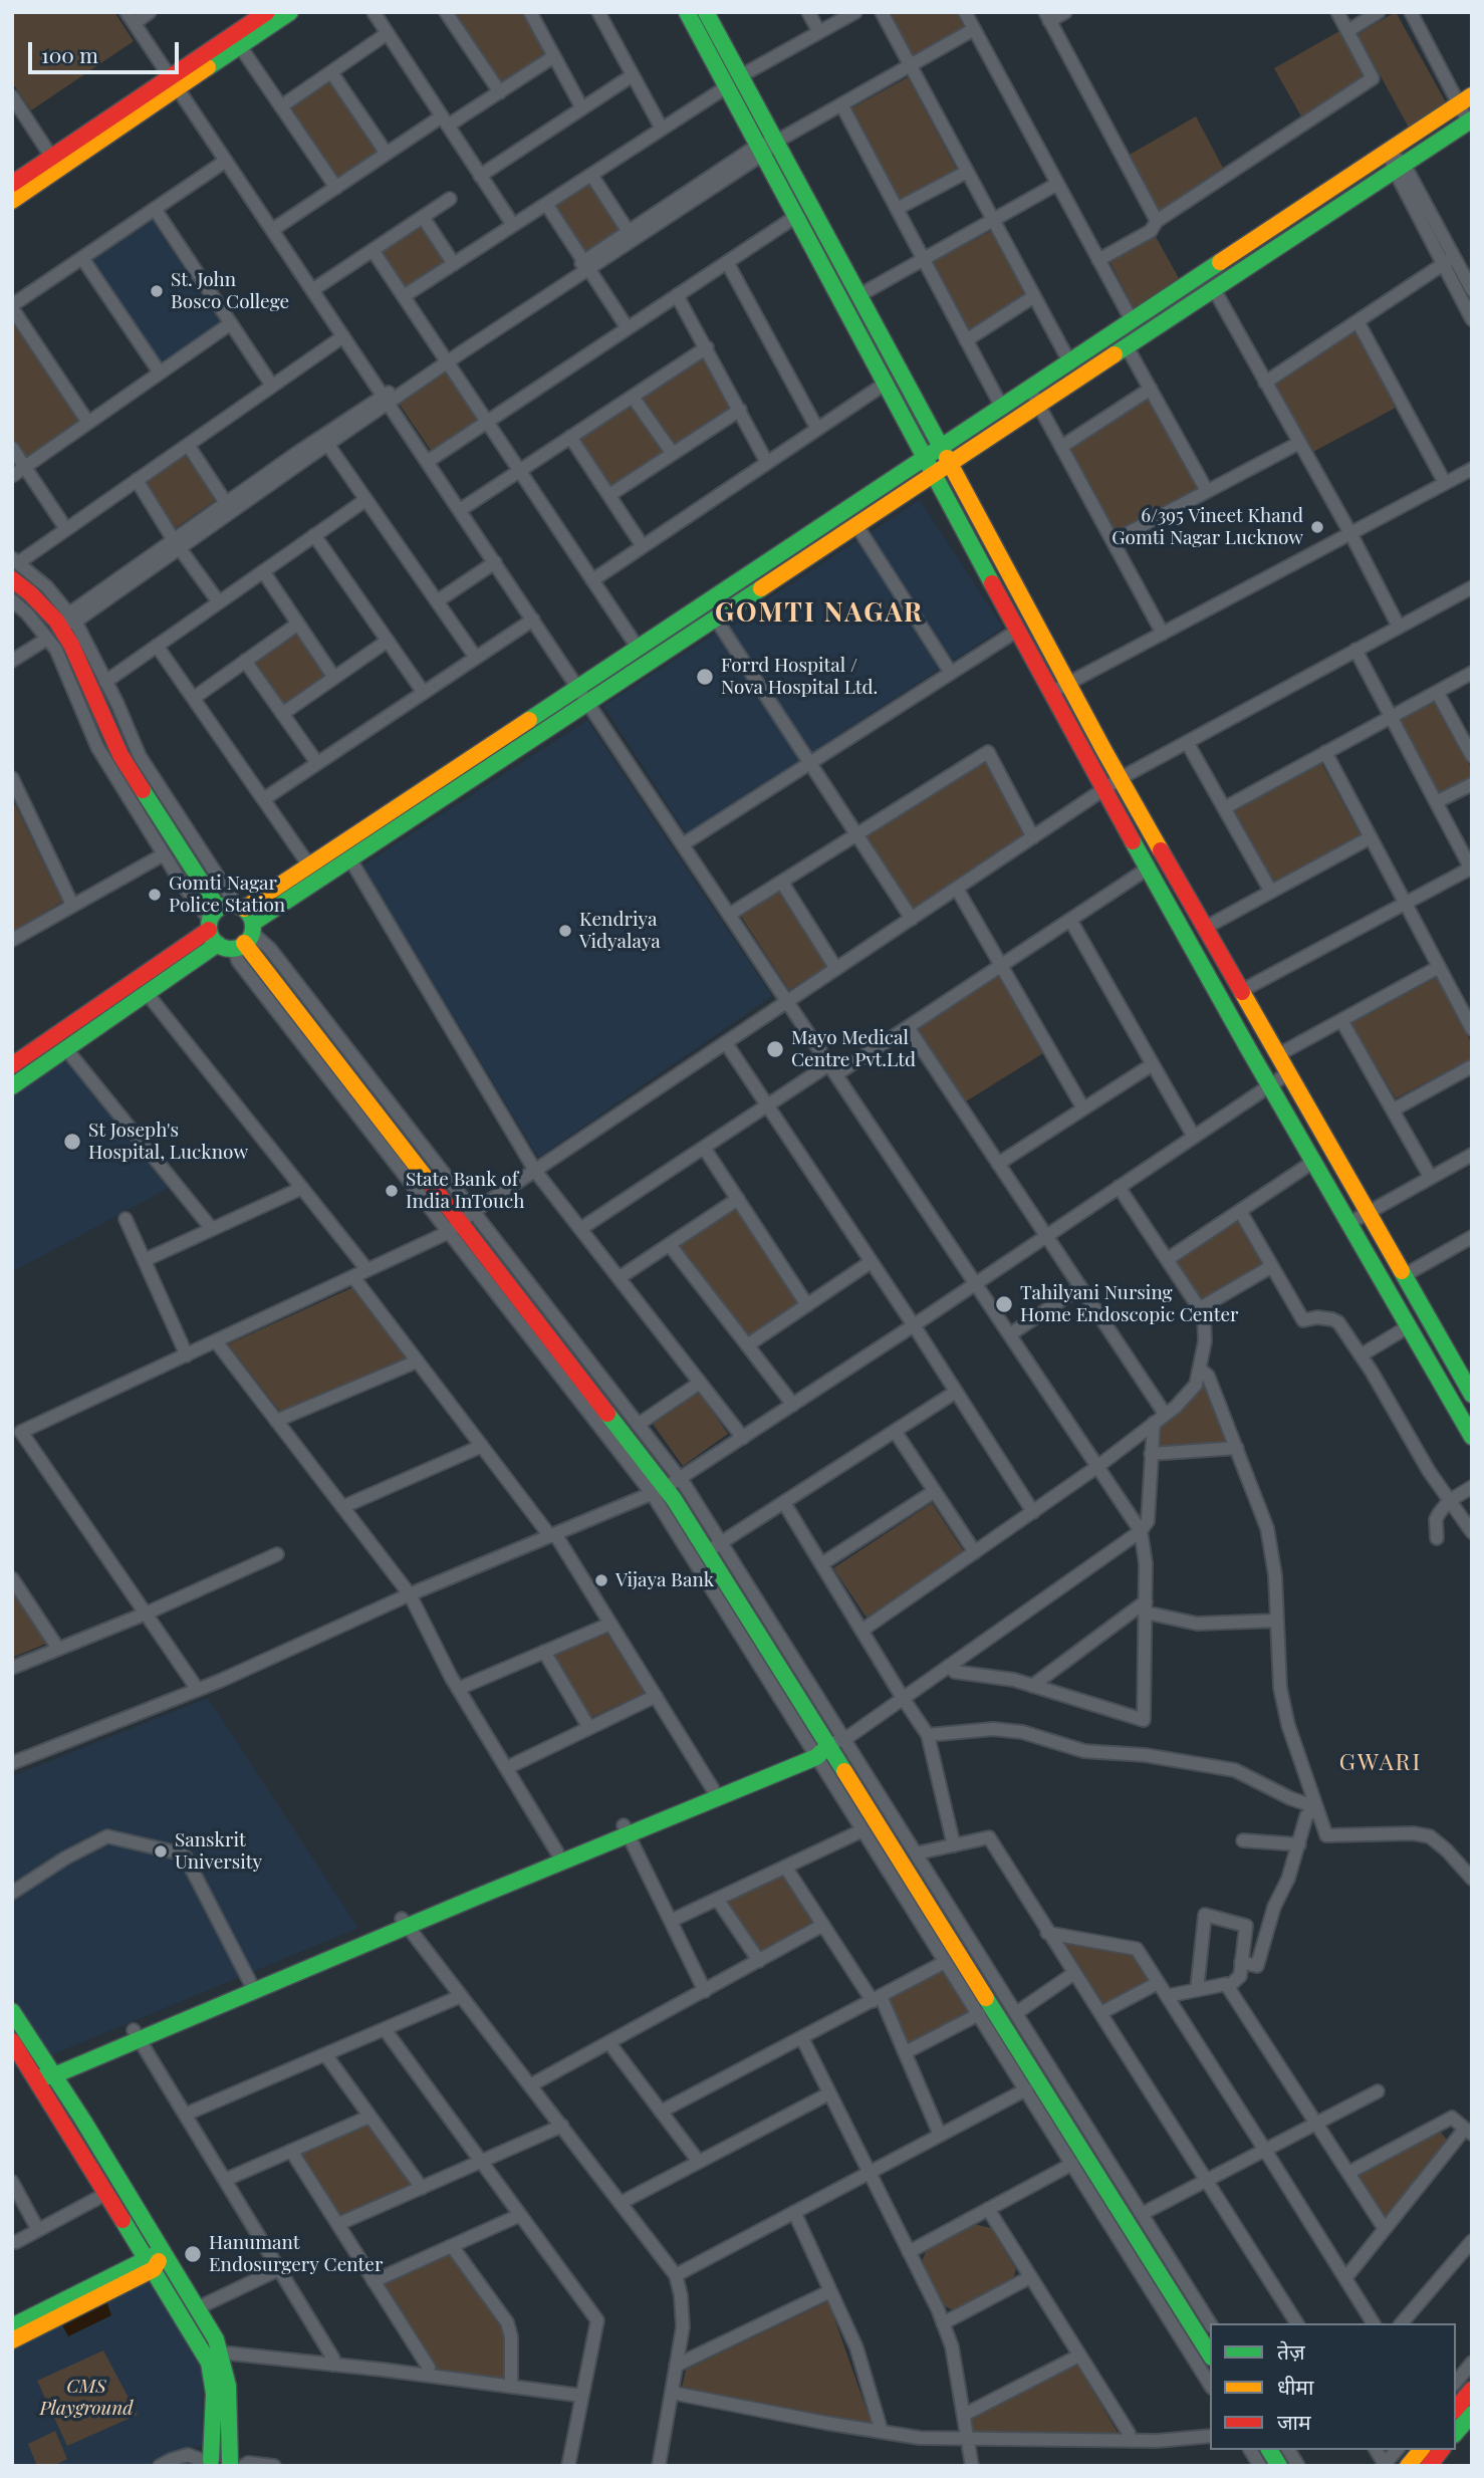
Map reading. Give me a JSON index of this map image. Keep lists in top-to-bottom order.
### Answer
{
  "districts": ["GOMTI NAGAR", "GWARI"],
  "parks": ["CMS Playground"],
  "places": [
    "St. John Bosco College",
    "6/395 Vineet Khand Gomti Nagar Lucknow",
    "Forrd Hospital / Nova Hospital Ltd.",
    "Gomti Nagar Police Station",
    "Kendriya Vidyalaya",
    "Mayo Medical Centre Pvt.Ltd",
    "St Joseph's Hospital, Lucknow",
    "State Bank of India InTouch",
    "Tahilyani Nursing Home Endoscopic Center",
    "Vijaya Bank",
    "Sanskrit University",
    "Hanumant Endosurgery Center"
  ],
  "legend": ["तेज़", "धीमा", "जाम"],
  "scale_bar": "100 m"
}
